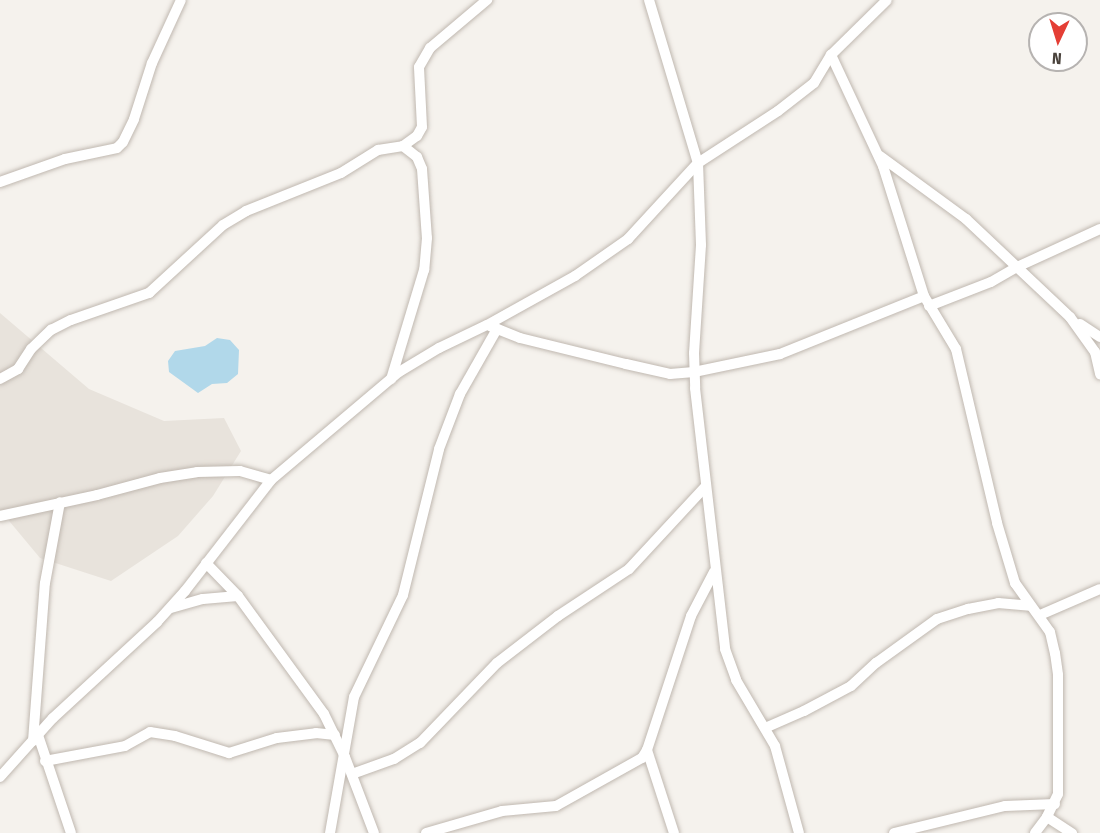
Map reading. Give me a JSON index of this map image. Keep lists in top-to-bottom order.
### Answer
{
  "north": "bottom"
}
